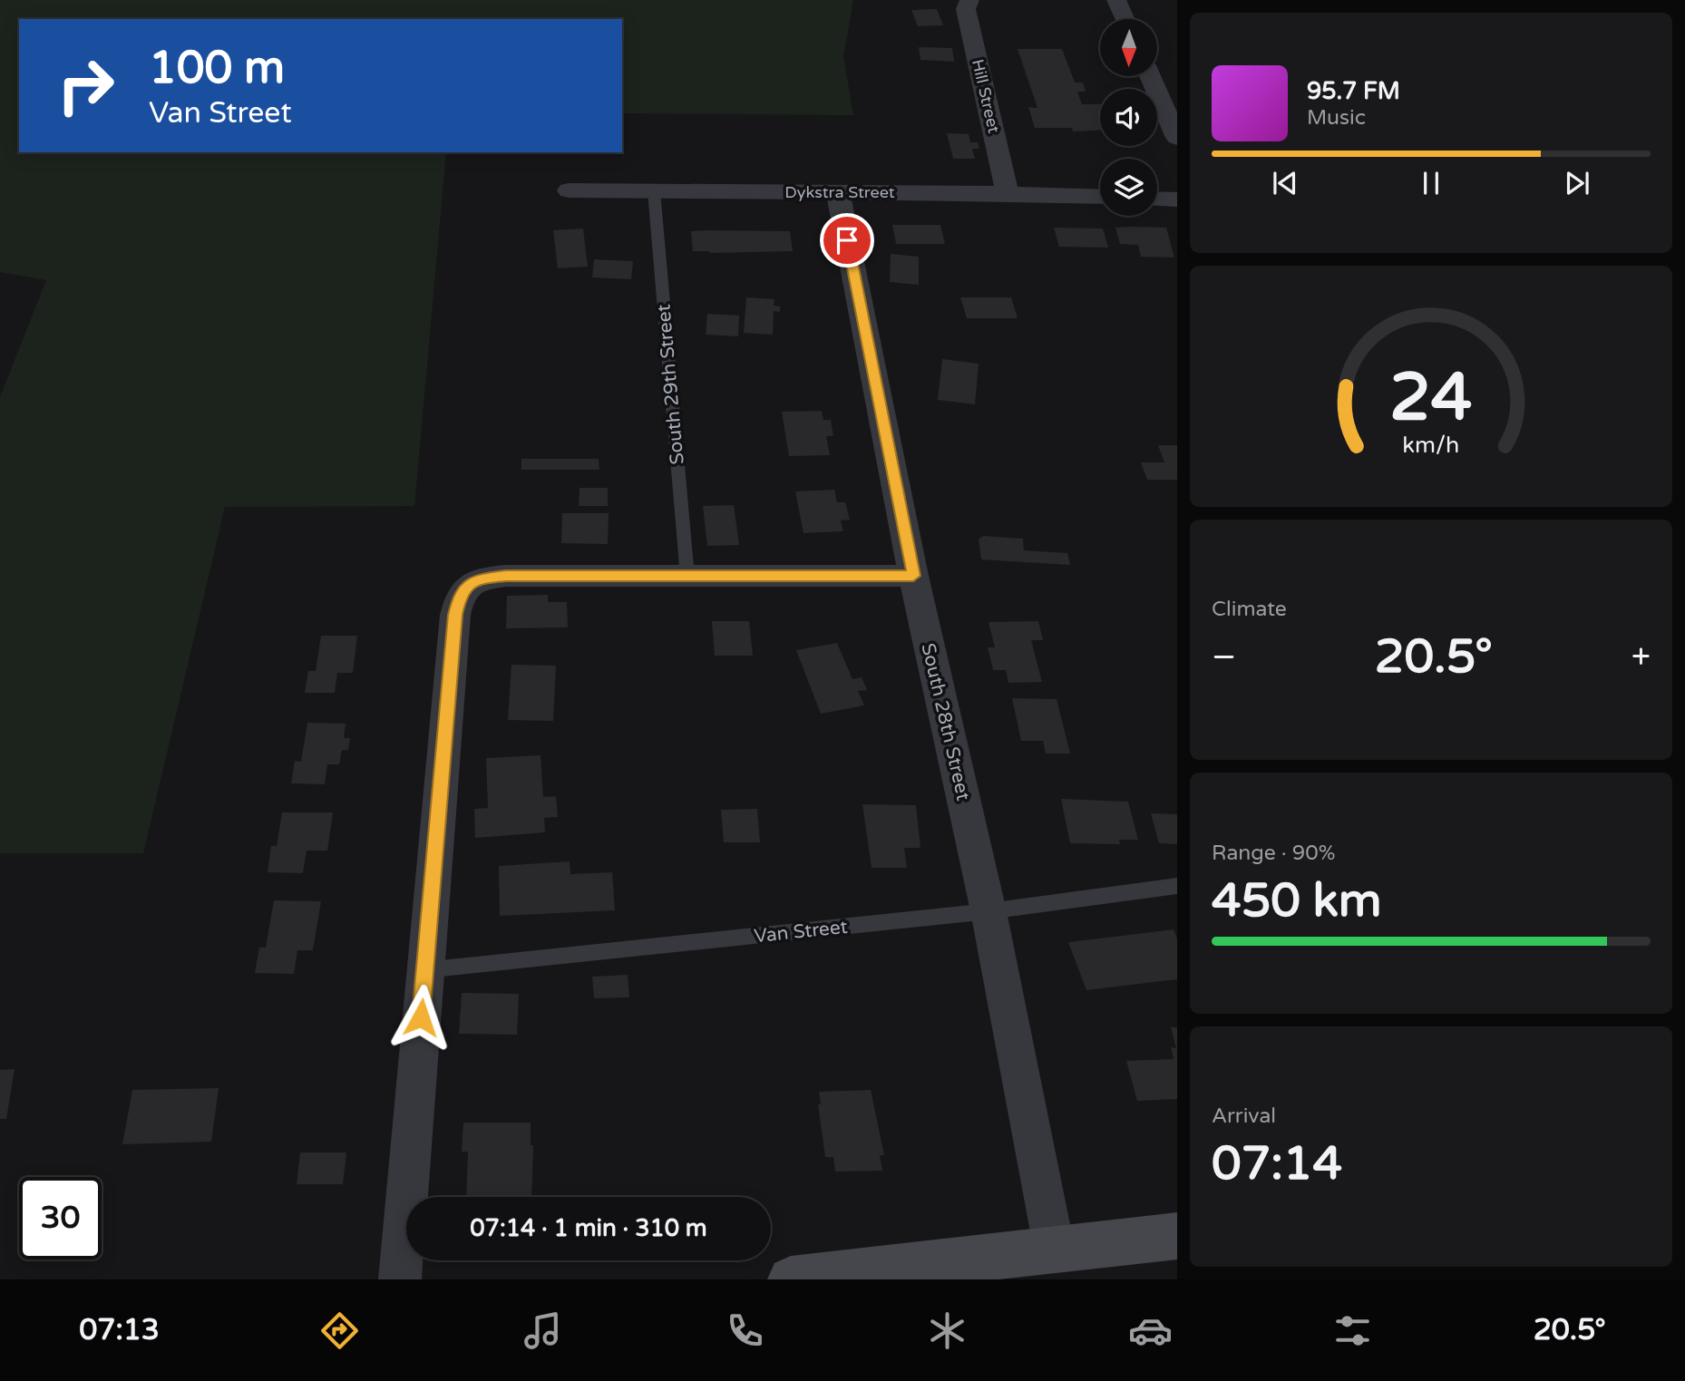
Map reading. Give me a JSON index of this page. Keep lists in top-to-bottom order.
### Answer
{
  "streets": {
    "street": ["Hill Street", "Dykstra Street", "South 28th Street"],
    "lane": ["South 29th Street", "Van Street"]
  },
  "crossings": [
    ["Hill Street", "Dykstra Street"],
    ["Dykstra Street", "South 29th Street"],
    ["Dykstra Street", "South 28th Street"],
    ["South 28th Street", "Van Street"]
  ],
  "north": "bottom",
  "page": {
    "turn": ["100 m", "Van Street"],
    "song": ["95.7 FM", "Music"],
    "tile": [
      "Climate",
      ["Range · 90%", "450 km"],
      ["Arrival", "07:14"]
    ],
    "heat": ["−", "20.5°", "+"],
    "limit": "30",
    "trip": "07:14 · 1 min · 310 m",
    "tabs": ["07:13", "20.5°"],
    "gauge": ["24", "km/h"]
  }
}
